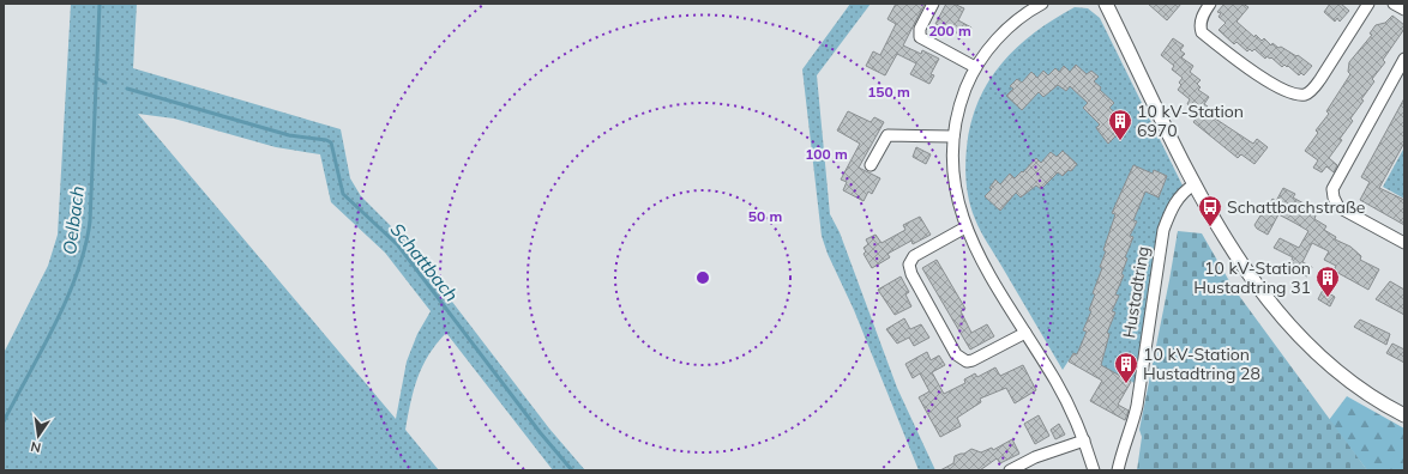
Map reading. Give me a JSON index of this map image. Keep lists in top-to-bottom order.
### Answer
{
  "streets": {
    "street": ["Hustadtring"]
  },
  "water": ["Oelbach", "Schattbach"],
  "places": {
    "building": ["10 kV-Station 6970", "10 kV-Station Hustadtring 31", "10 kV-Station Hustadtring 28"],
    "bus stop": ["Schattbachstraße"]
  },
  "north": "bottom",
  "rings": [
    "200 m",
    "150 m",
    "100 m",
    "50 m"
  ]
}
